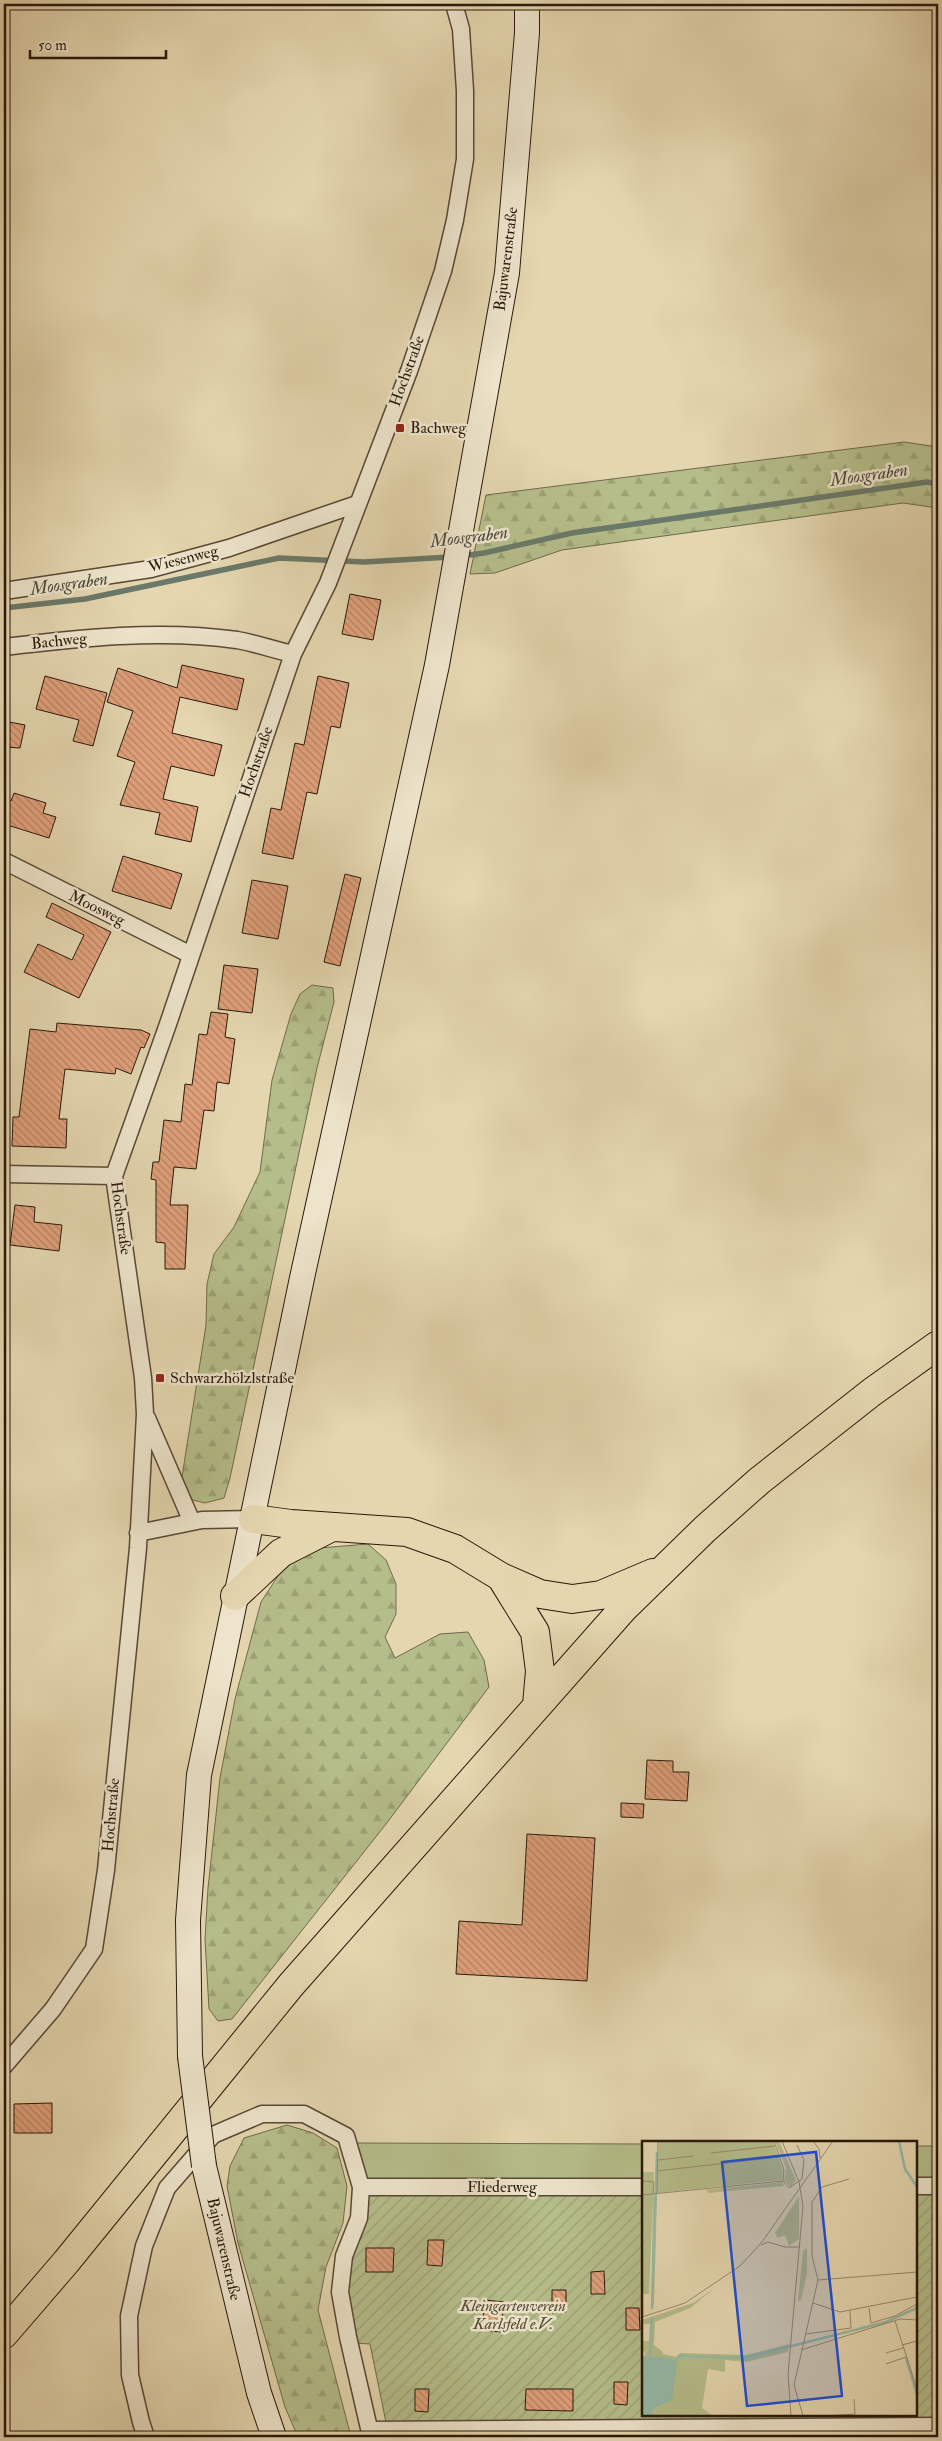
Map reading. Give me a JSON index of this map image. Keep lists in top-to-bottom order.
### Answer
{
  "streets": {
    "main road": ["Bajuwarenstraße"],
    "street": [
      "Hochstraße",
      "Wiesenweg",
      "Bachweg",
      "Moosweg",
      "Fliederweg"
    ]
  },
  "crossings": [
    ["Hochstraße", "Wiesenweg"],
    ["Hochstraße", "Bachweg"],
    ["Hochstraße", "Moosweg"]
  ],
  "water": ["Moosgraben"],
  "parks": ["Kleingartenverein Karlsfeld e.V."],
  "places": {
    "transit": ["Bachweg", "Schwarzhölzlstraße"]
  },
  "scale_bar": "50 m"
}
